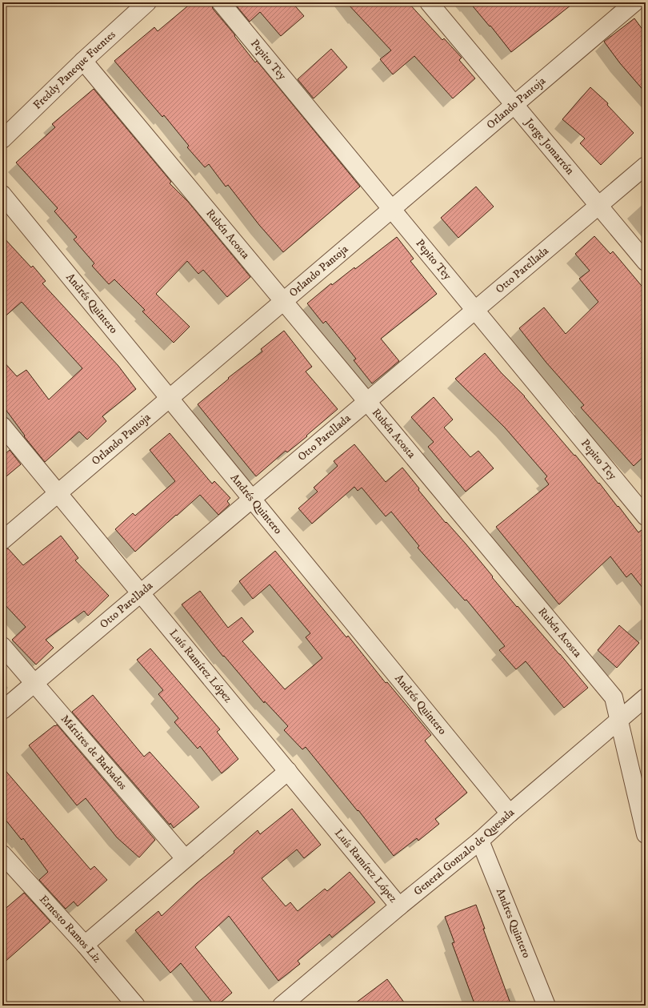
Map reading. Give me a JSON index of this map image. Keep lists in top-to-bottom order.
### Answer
{
  "streets": {
    "street": [
      "Pepito Tey",
      "Freddy Paneque Fuentes",
      "Orlando Pantoja",
      "Jorge Jomarrón",
      "Rubén Acosta",
      "Otto Parellada",
      "Andrés Quintero",
      "Luís Ramírez López",
      "Mártires de Barbados",
      "General Gonzalo de Quesada",
      "Andres Quintero",
      "Ernesto Ramos Liz"
    ]
  },
  "crossings": [
    ["Pepito Tey", "Orlando Pantoja"],
    ["Pepito Tey", "Otto Parellada"],
    ["Freddy Paneque Fuentes", "Rubén Acosta"],
    ["Orlando Pantoja", "Jorge Jomarrón"],
    ["Orlando Pantoja", "Rubén Acosta"],
    ["Orlando Pantoja", "Andrés Quintero"],
    ["Orlando Pantoja", "Luís Ramírez López"],
    ["Jorge Jomarrón", "Otto Parellada"],
    ["Rubén Acosta", "Otto Parellada"],
    ["Rubén Acosta", "General Gonzalo de Quesada"],
    ["Otto Parellada", "Andrés Quintero"],
    ["Otto Parellada", "Luís Ramírez López"],
    ["Otto Parellada", "Mártires de Barbados"],
    ["Andrés Quintero", "General Gonzalo de Quesada"],
    ["Luís Ramírez López", "General Gonzalo de Quesada"],
    ["General Gonzalo de Quesada", "Andres Quintero"]
  ]
}
